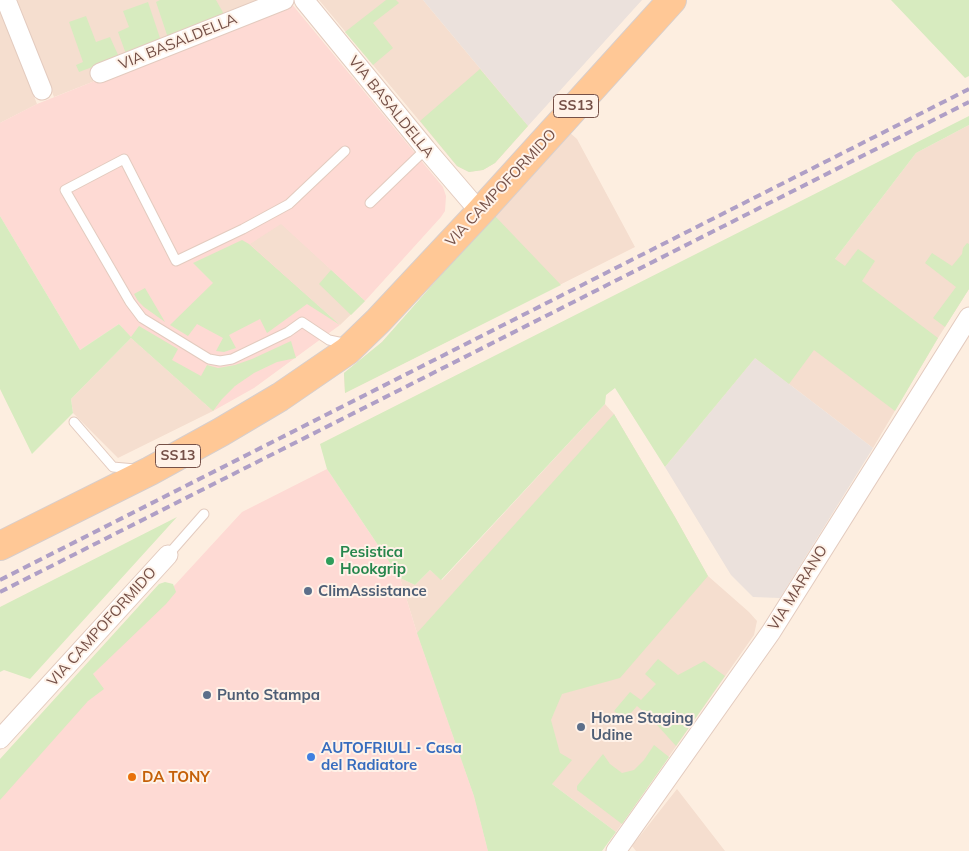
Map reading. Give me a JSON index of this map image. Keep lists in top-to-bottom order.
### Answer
{
  "streets": {
    "main road": ["SS13", "VIA CAMPOFORMIDO"],
    "street": ["VIA BASALDELLA", "VIA MARANO"]
  },
  "crossings": [
    ["VIA BASALDELLA", "VIA CAMPOFORMIDO"],
    ["SS13", "VIA CAMPOFORMIDO"]
  ],
  "places": [
    "Pesistica Hookgrip",
    "ClimAssistance",
    "Punto Stampa",
    "Home Staging Udine",
    "AUTOFRIULI - Casa del Radiatore",
    "DA TONY"
  ]
}
